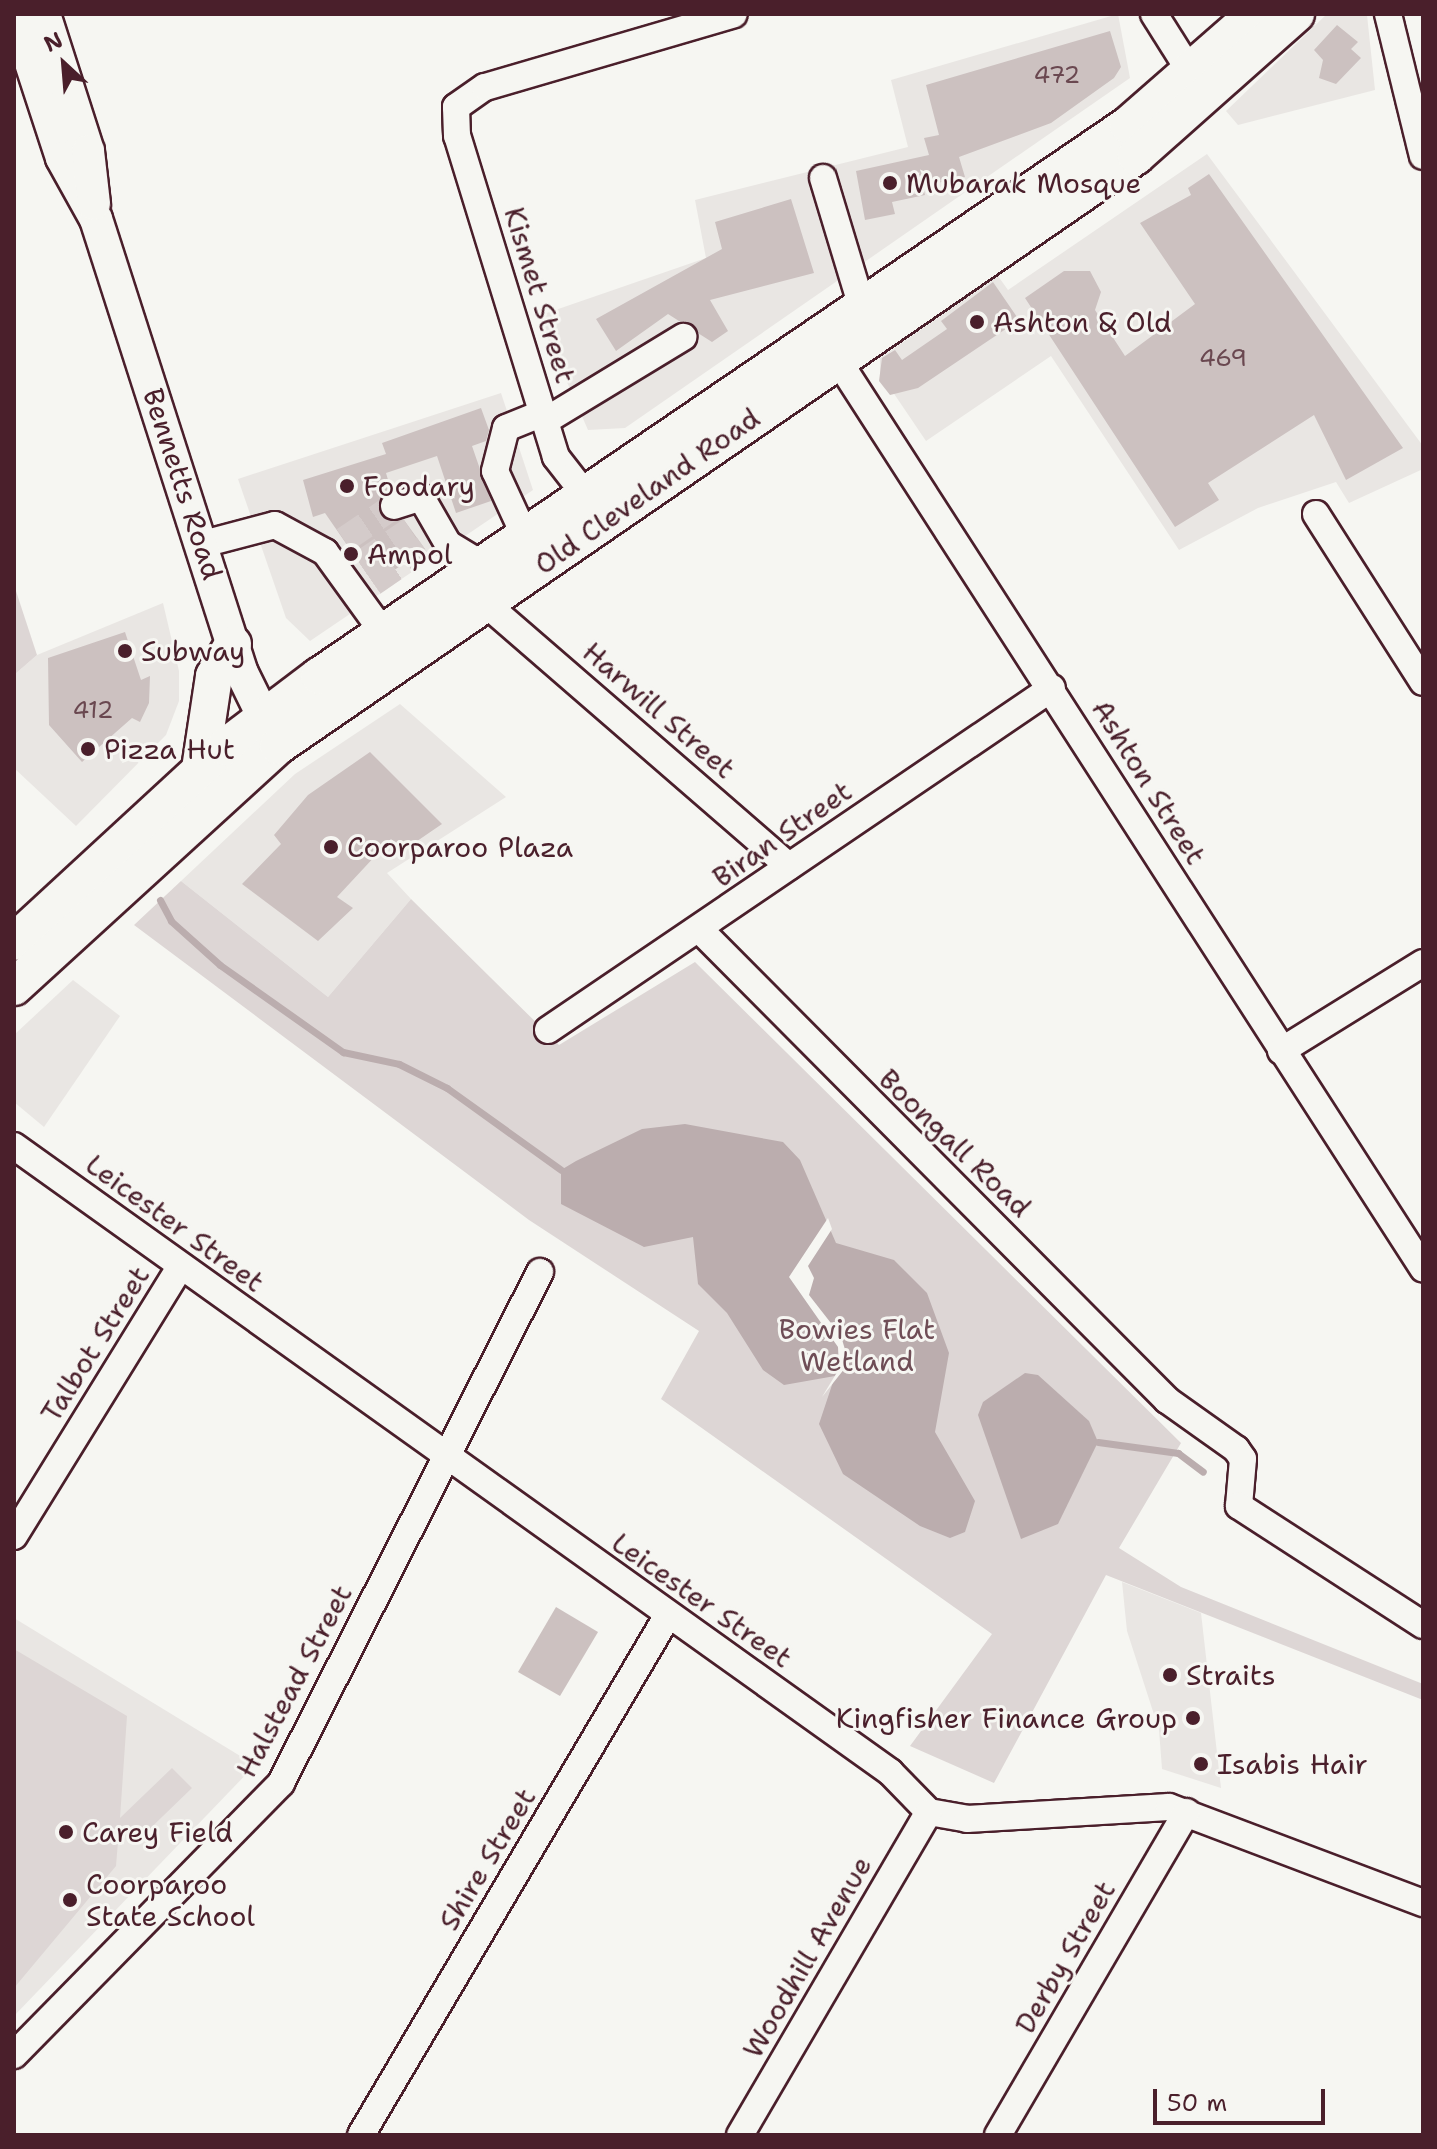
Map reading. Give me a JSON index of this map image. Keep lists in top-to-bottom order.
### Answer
{
  "streets": {
    "highway": ["Old Cleveland Road"],
    "main road": ["Bennetts Road"],
    "street": [
      "Kismet Street",
      "Harwill Street",
      "Ashton Street",
      "Biran Street",
      "Boongall Road",
      "Leicester Street",
      "Talbot Street",
      "Halstead Street",
      "Shire Street",
      "Woodhill Avenue",
      "Derby Street"
    ]
  },
  "crossings": [
    ["Kismet Street", "Old Cleveland Road"],
    ["Bennetts Road", "Old Cleveland Road"],
    ["Old Cleveland Road", "Harwill Street"],
    ["Old Cleveland Road", "Ashton Street"],
    ["Harwill Street", "Biran Street"],
    ["Ashton Street", "Biran Street"],
    ["Biran Street", "Boongall Road"],
    ["Leicester Street", "Talbot Street"],
    ["Leicester Street", "Halstead Street"],
    ["Leicester Street", "Shire Street"],
    ["Leicester Street", "Woodhill Avenue"]
  ],
  "parks": ["Bowies Flat Wetland"],
  "places": [
    "Mubarak Mosque",
    "Ashton & Old",
    "Foodary",
    "Ampol",
    "Subway",
    "Pizza Hut",
    "Coorparoo Plaza",
    "Straits",
    "Kingfisher Finance Group",
    "Isabis Hair",
    "Carey Field",
    "Coorparoo State School"
  ],
  "house_numbers": ["472", "469", "412"],
  "scale_bar": "50 m",
  "north": "top left"
}
